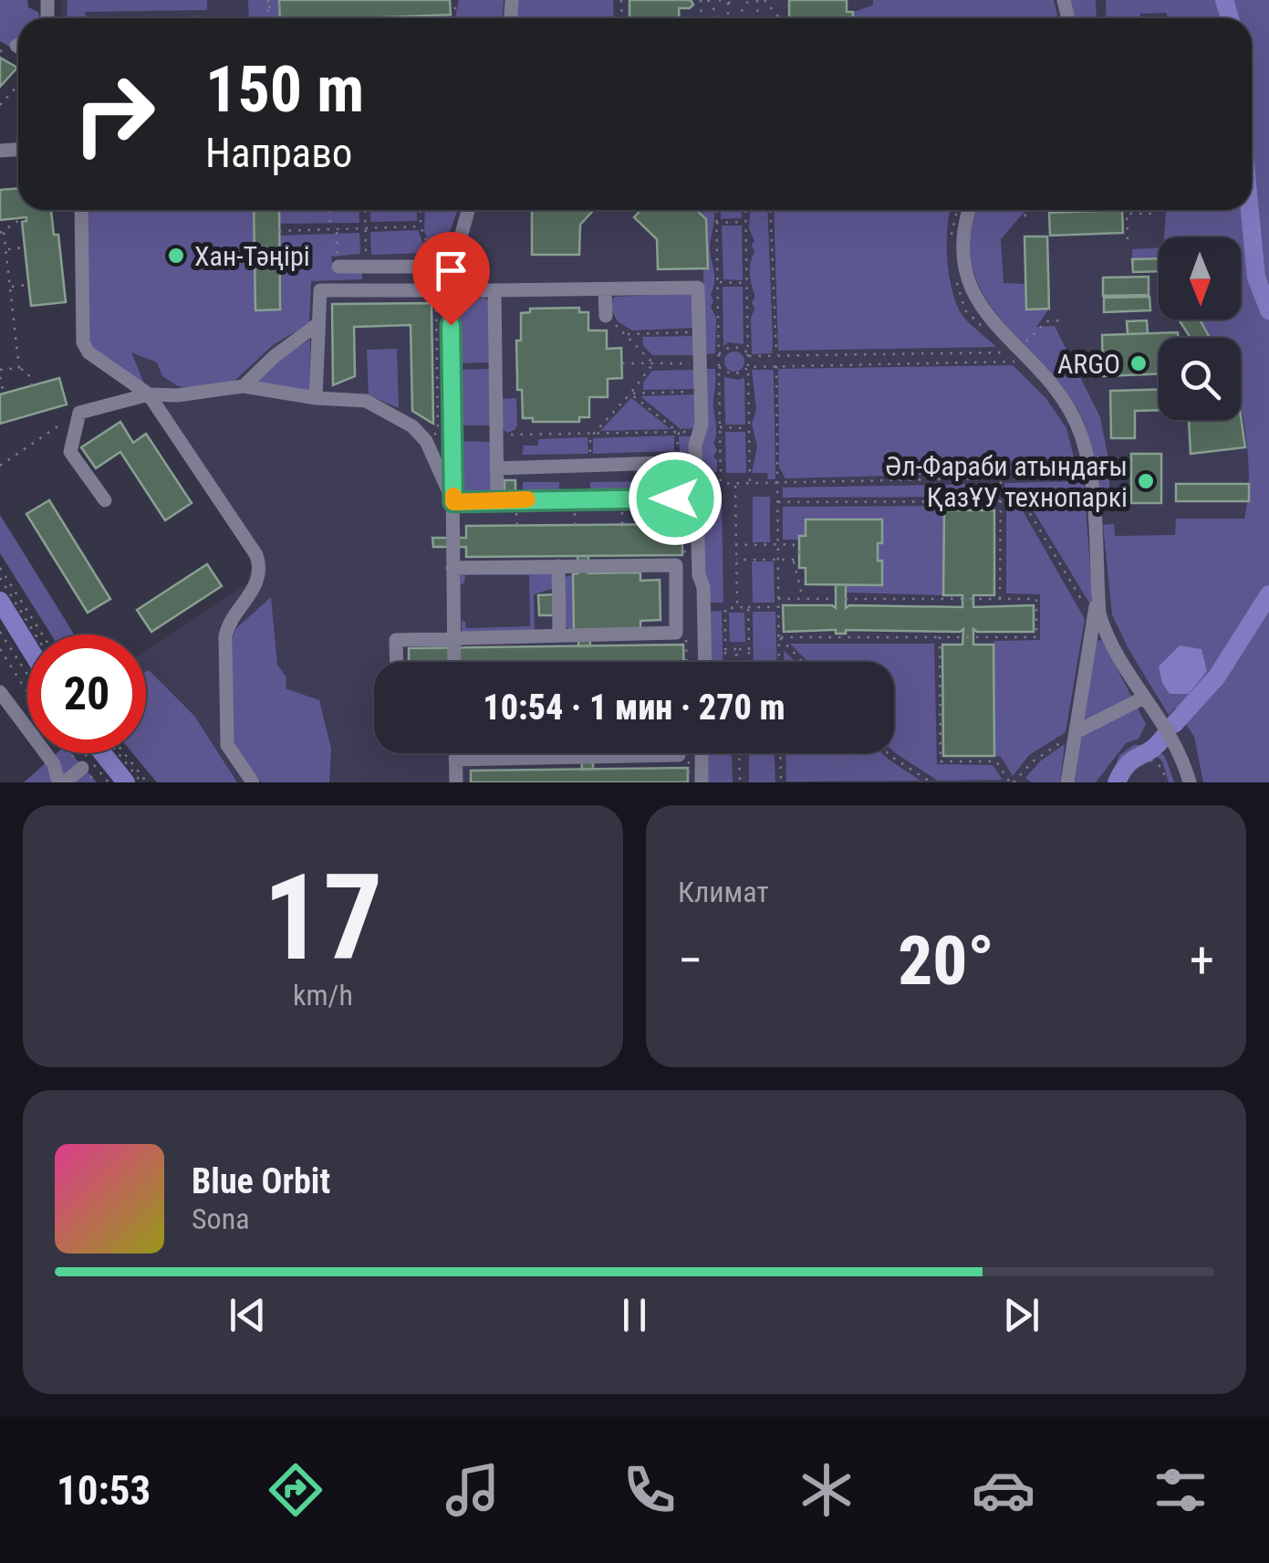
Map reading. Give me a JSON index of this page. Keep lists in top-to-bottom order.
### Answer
{
  "places": ["Хан-Тәңірі", "ARGO", "Әл-Фараби атындағы ҚазҰУ технопаркі"],
  "north": "bottom",
  "page": {
    "turn": ["150 m", "Направо"],
    "limit": "20",
    "trip": "10:54 · 1 мин · 270 m",
    "tile": [
      ["17", "km/h"],
      "Климат"
    ],
    "heat": ["−", "20°", "+"],
    "song": ["Blue Orbit", "Sona"],
    "tabs": "10:53"
  }
}
